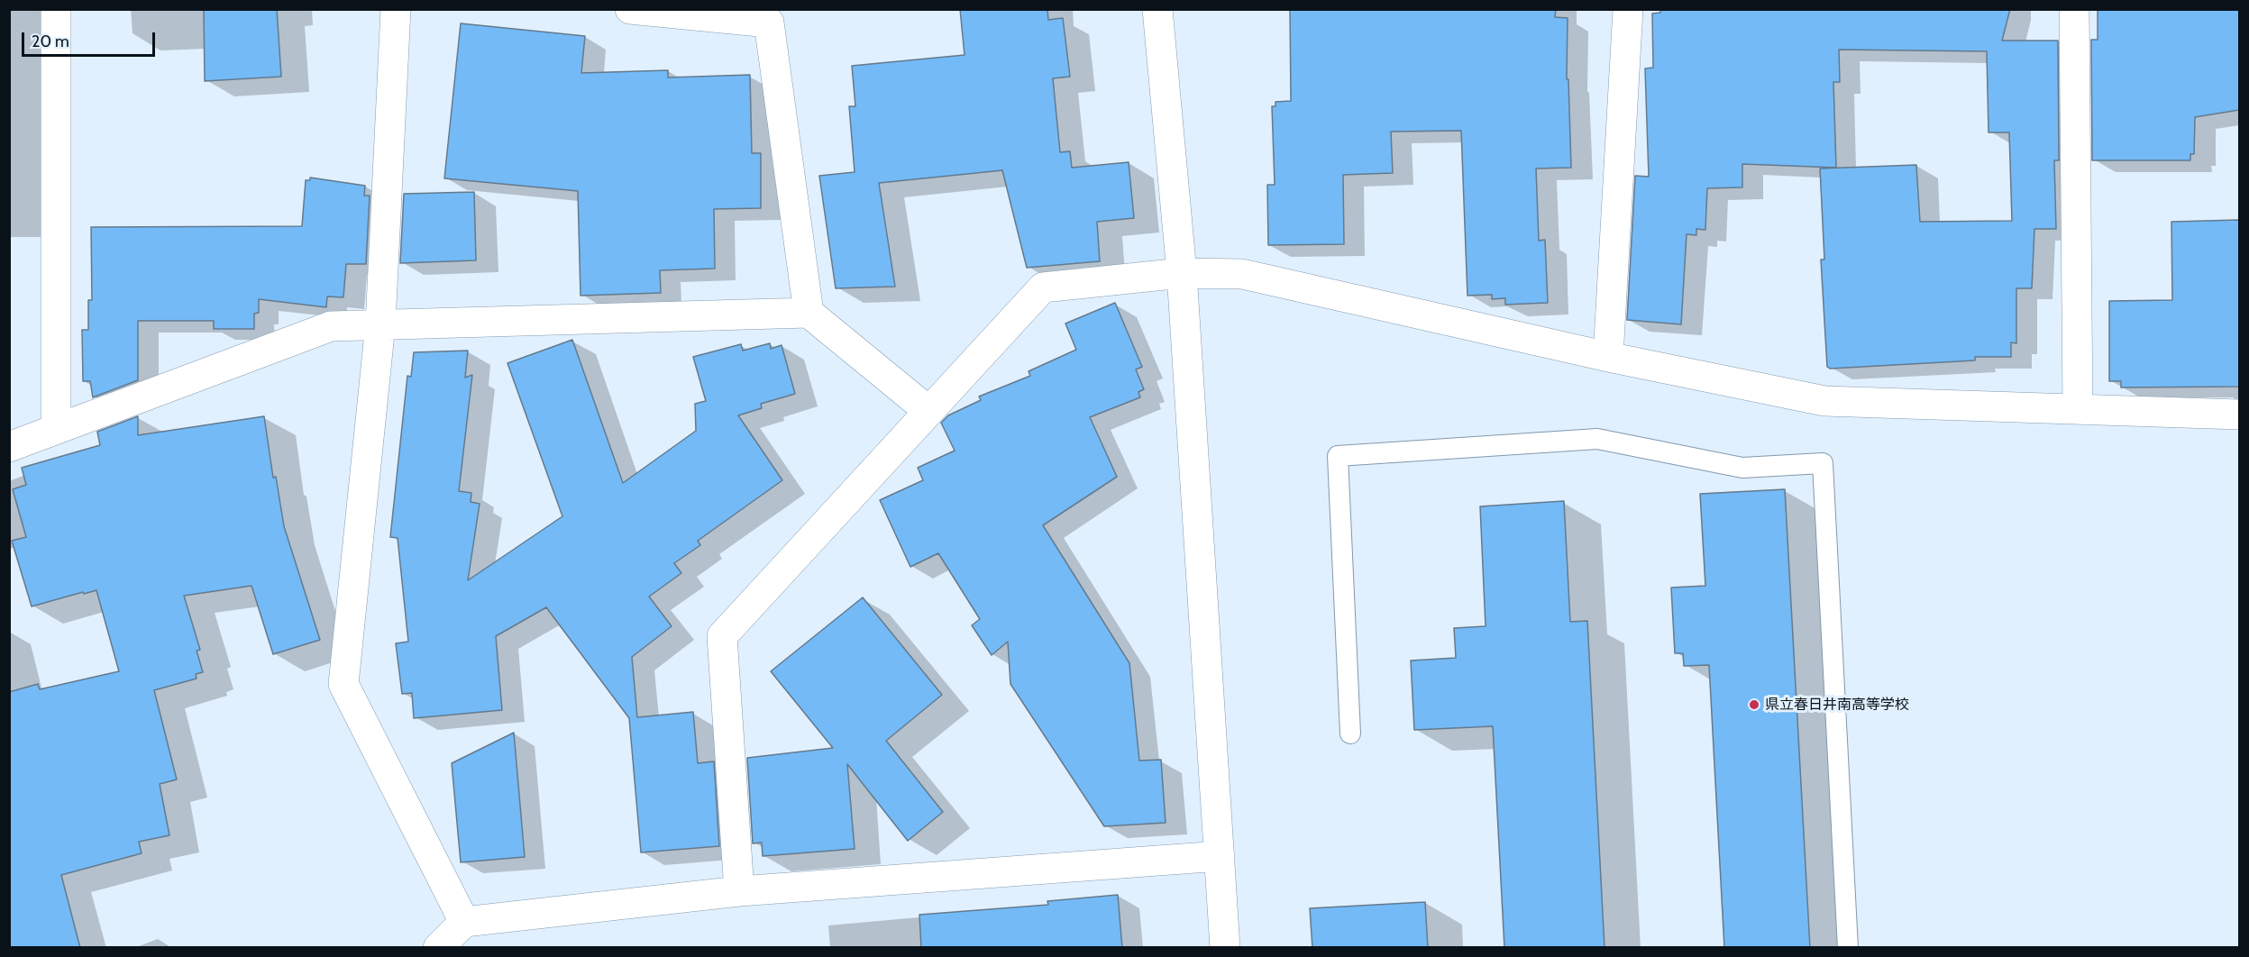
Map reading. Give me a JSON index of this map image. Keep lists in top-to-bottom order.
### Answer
{
  "places": ["県立春日井南高等学校"],
  "scale_bar": "20 m"
}
